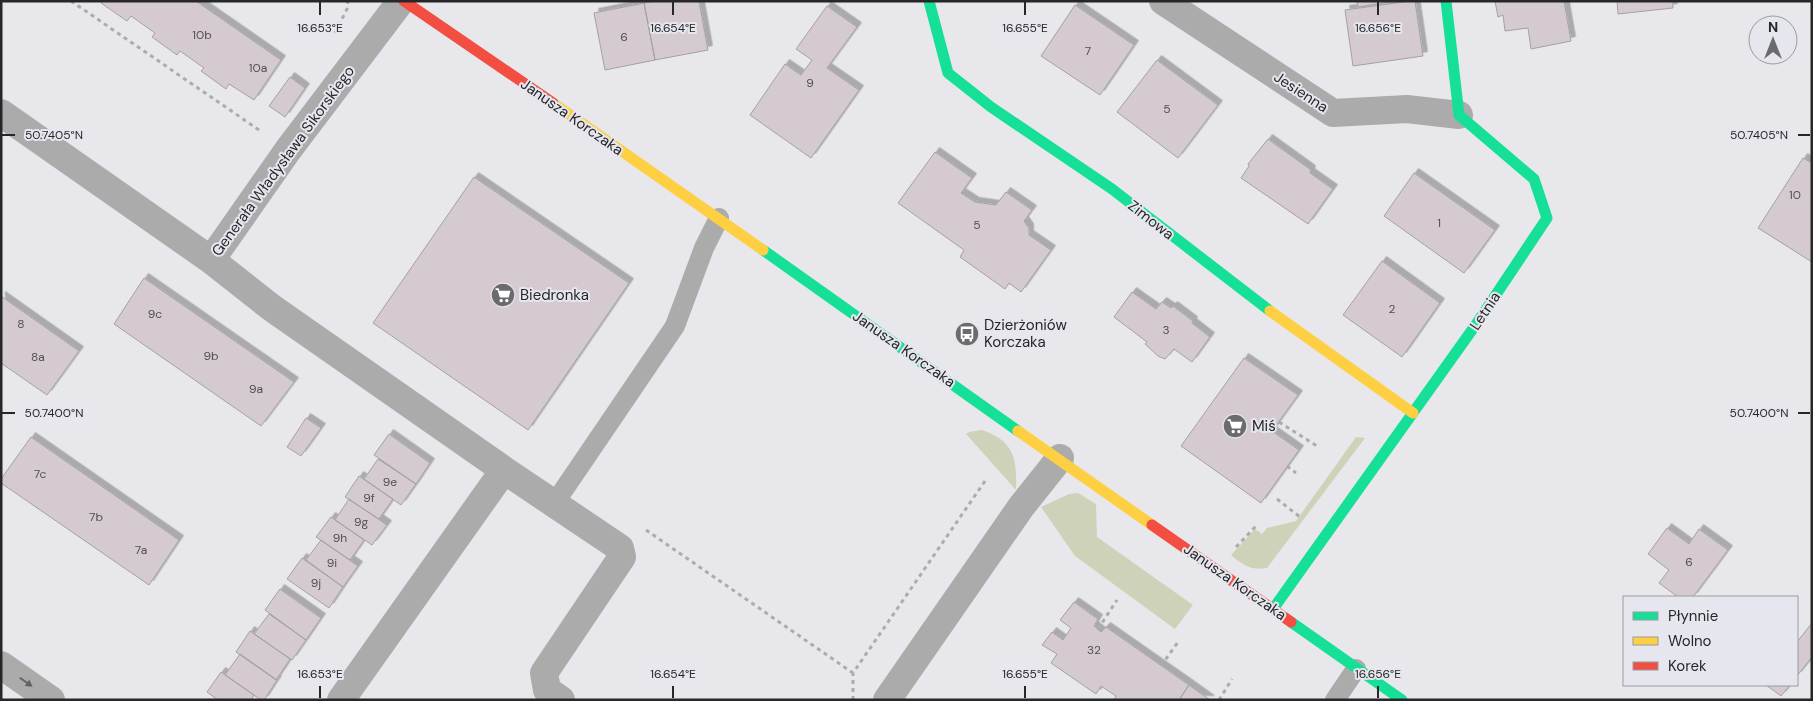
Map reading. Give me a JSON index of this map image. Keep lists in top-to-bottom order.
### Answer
{
  "streets": {
    "street": [
      "Jesienna",
      "Janusza Korczaka",
      "Generała Władysława Sikorskiego",
      "Zimowa",
      "Letnia"
    ]
  },
  "crossings": [
    ["Jesienna", "Letnia"],
    ["Janusza Korczaka", "Generała Władysława Sikorskiego"],
    ["Janusza Korczaka", "Letnia"],
    ["Zimowa", "Letnia"]
  ],
  "places": {
    "supermarket": ["Biedronka", "Miś"],
    "bus stop": ["Dzierżoniów Korczaka"]
  },
  "house_numbers": [
    "10b",
    "6",
    "7",
    "10a",
    "9",
    "5",
    "10",
    "1",
    "5",
    "2",
    "9c",
    "8",
    "3",
    "9b",
    "8a",
    "9a",
    "7c",
    "9e",
    "9f",
    "7b",
    "9g",
    "9h",
    "7a",
    "6",
    "9i",
    "9j",
    "32"
  ],
  "legend": ["Płynnie", "Wolno", "Korek"],
  "north": "top",
  "coordinates": [
    "16.653°E",
    "16.654°E",
    "16.655°E",
    "16.656°E",
    "50.7405°N",
    "50.7400°N"
  ]
}
